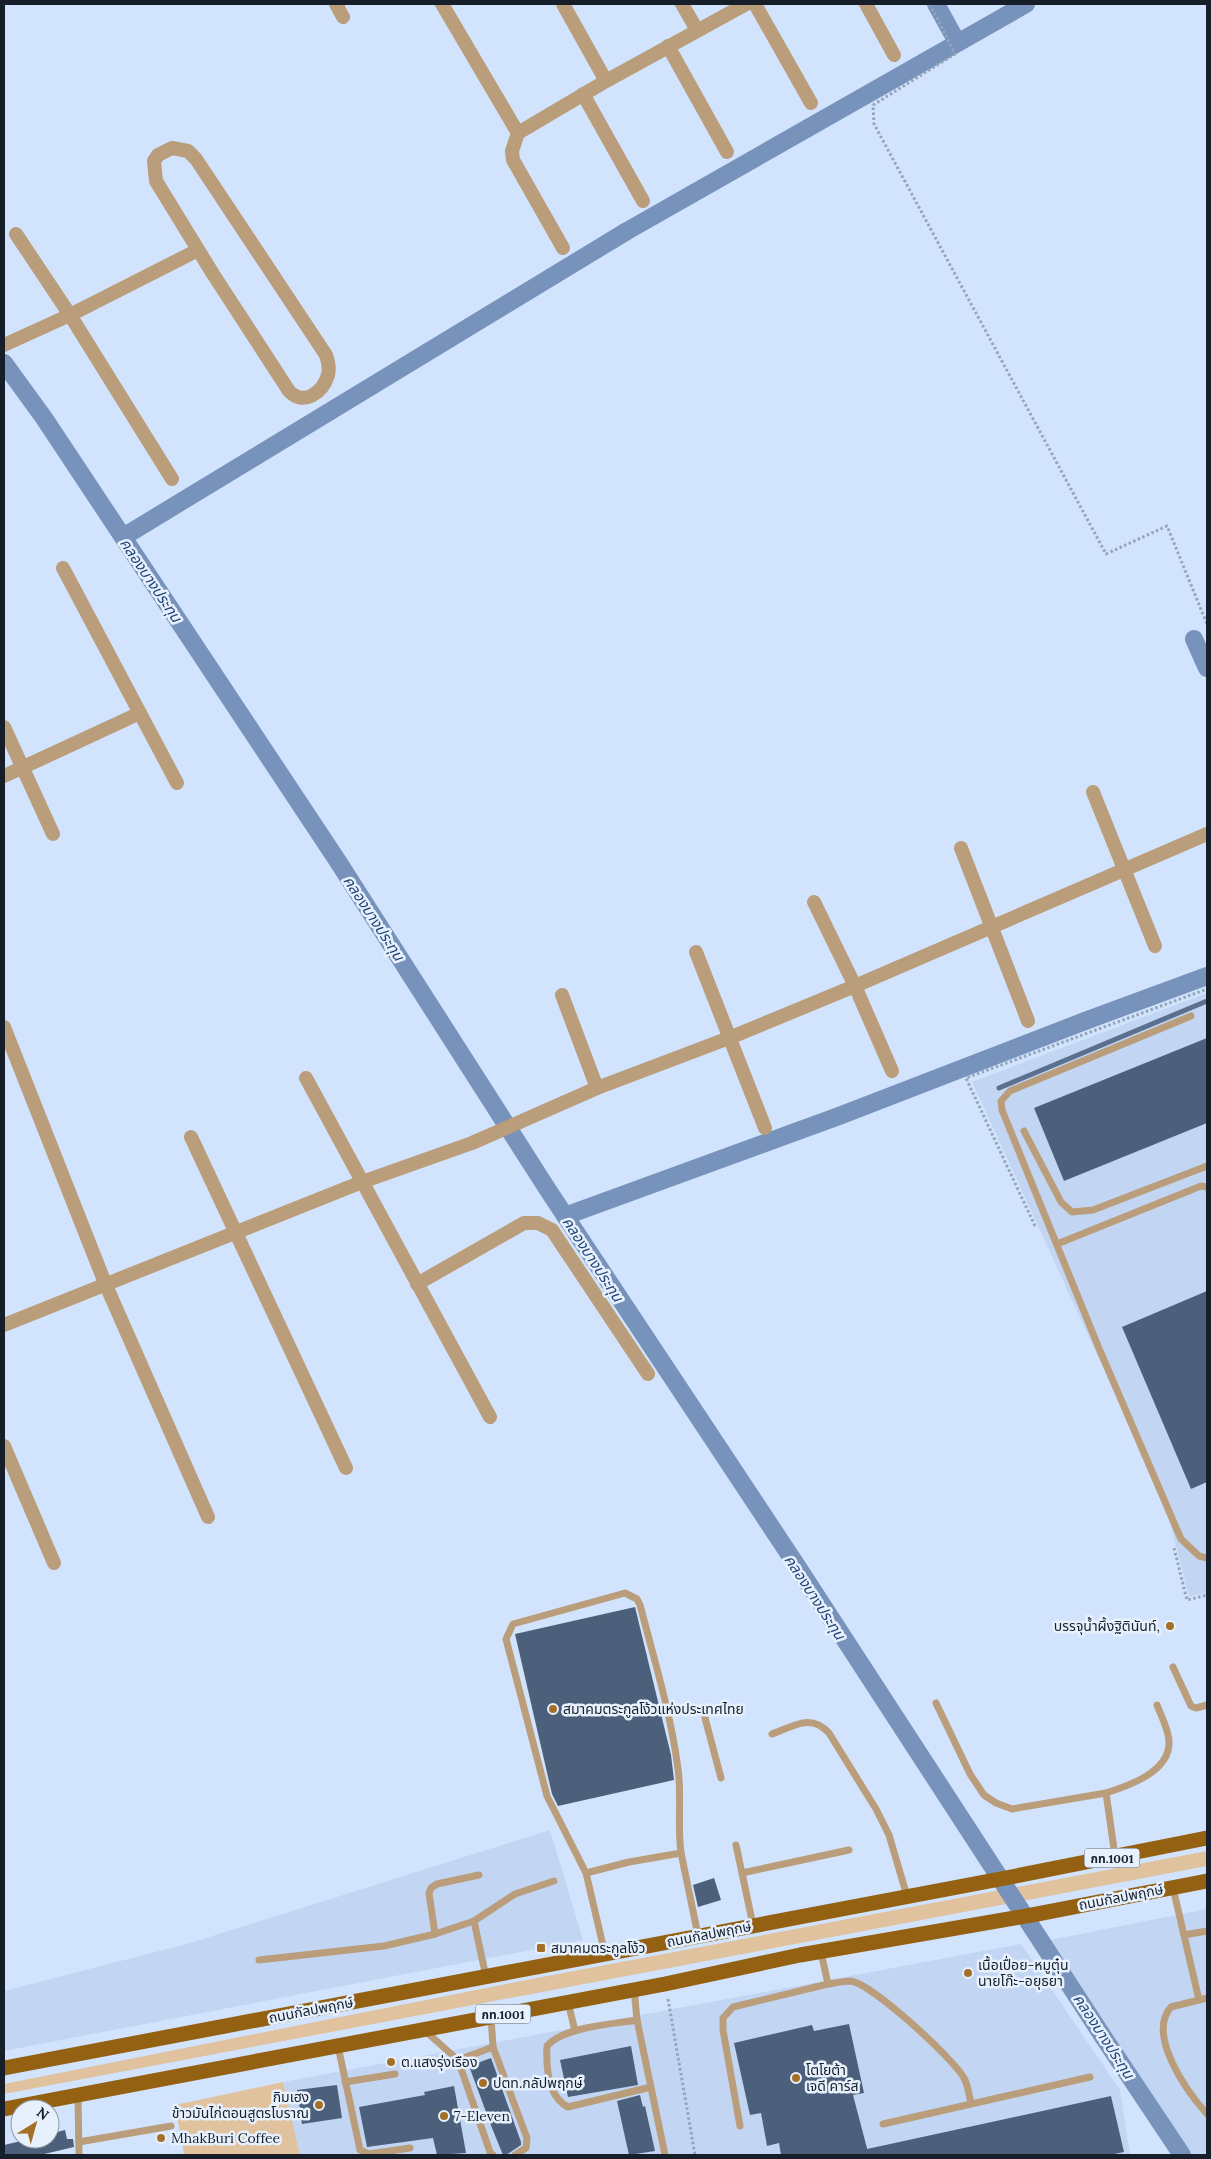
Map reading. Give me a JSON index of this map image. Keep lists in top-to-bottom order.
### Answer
{
  "streets": {
    "main road": ["กท.1001", "ถนนกัลปพฤกษ์"]
  },
  "water": ["คลองบางประทุน"],
  "places": {
    "other": [
      "บรรจุน้ำผึ้งฐิตินันท์,",
      "สมาคมตระกูลโง้วแห่งประเทศไทย",
      "เนื้อเปื่อย-หมูตุ๋น นายโก๊ะ-อยุธยา",
      "ต.แสงรุ่งเรือง",
      "โตโยต้า เจดี คาร์ส",
      "ปตท.กลัปพฤกษ์",
      "กิมเฮง ข้าวมันไก่ตอนสูตรโบราณ",
      "7-Eleven",
      "MhakBuri Coffee"
    ],
    "transit": ["สมาคมตระกูลโง้ว"]
  },
  "north": "top right"
}
